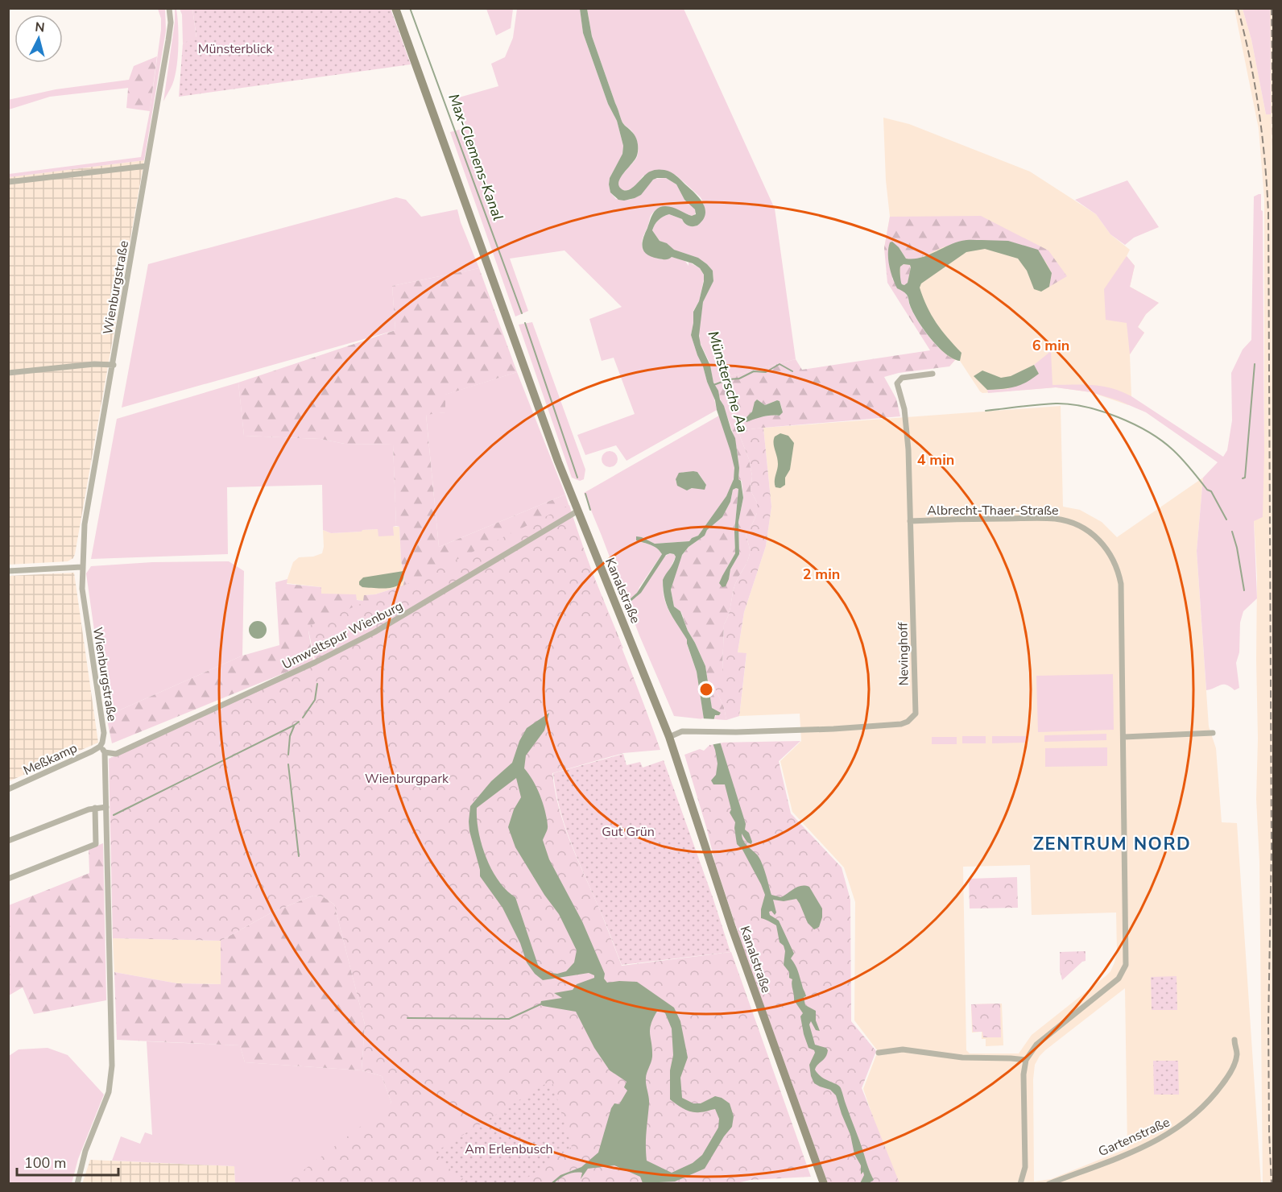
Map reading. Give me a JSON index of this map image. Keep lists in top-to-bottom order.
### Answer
{
  "streets": {
    "main road": ["Kanalstraße"],
    "street": [
      "Wienburgstraße",
      "Albrecht-Thaer-Straße",
      "Umweltspur Wienburg",
      "Nevinghoff",
      "Meßkamp",
      "Gartenstraße"
    ]
  },
  "crossings": [
    ["Wienburgstraße", "Meßkamp"],
    ["Albrecht-Thaer-Straße", "Nevinghoff"],
    ["Kanalstraße", "Umweltspur Wienburg"],
    ["Kanalstraße", "Nevinghoff"]
  ],
  "districts": ["ZENTRUM NORD"],
  "water": ["Max-Clemens-Kanal", "Münstersche Aa"],
  "parks": [
    "Münsterblick",
    "Wienburgpark",
    "Gut Grün",
    "Am Erlenbusch"
  ],
  "scale_bar": "100 m",
  "north": "top",
  "rings": ["6 min", "4 min", "2 min"]
}
